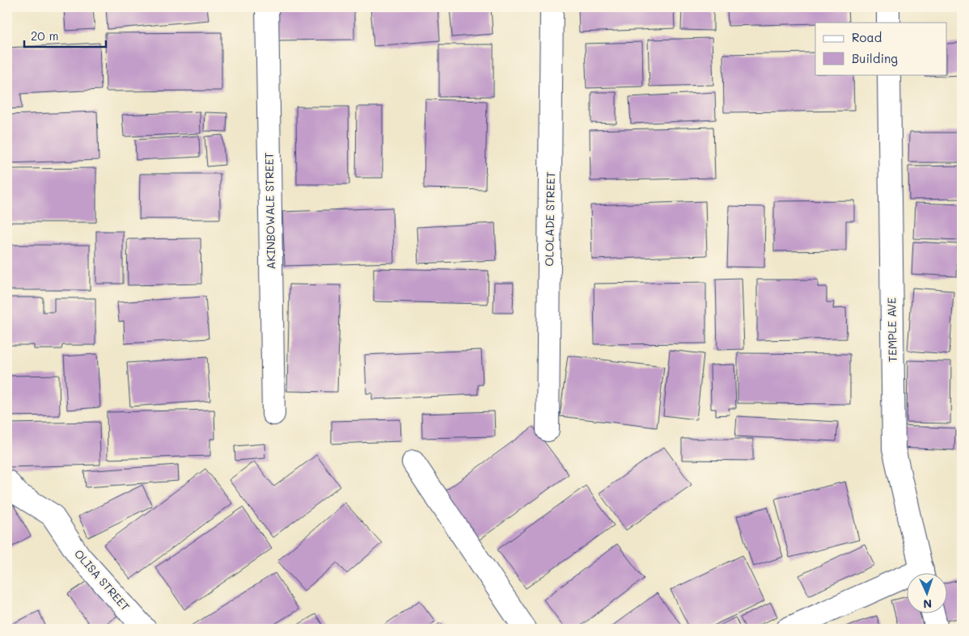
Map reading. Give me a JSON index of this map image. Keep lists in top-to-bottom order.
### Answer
{
  "streets": {
    "street": [
      "AKINBOWALE STREET",
      "OLOLADE STREET",
      "TEMPLE AVE",
      "OLISA STREET"
    ]
  },
  "legend": ["Road", "Building"],
  "scale_bar": "20 m",
  "north": "bottom"
}
